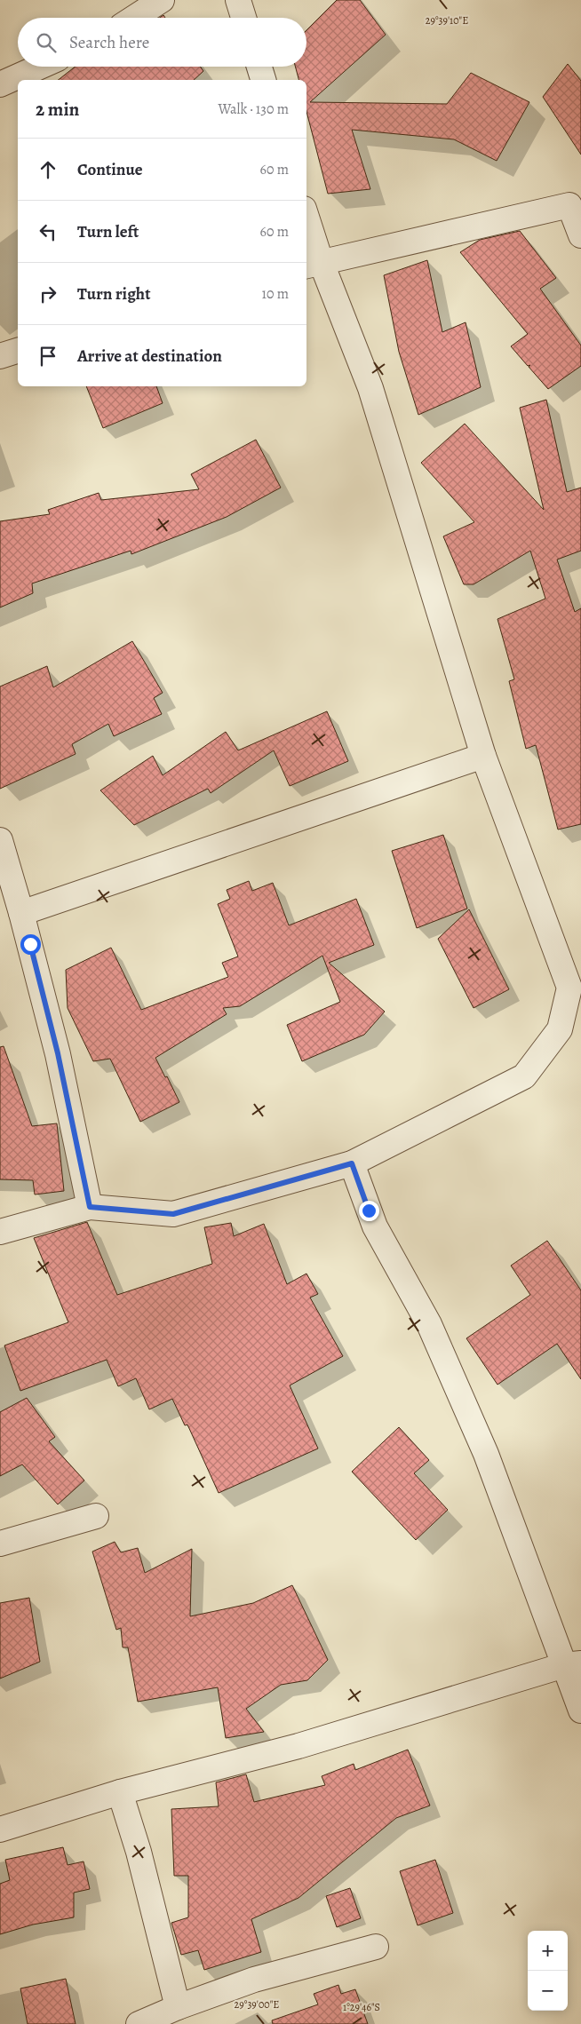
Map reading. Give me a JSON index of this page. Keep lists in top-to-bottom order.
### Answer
{
  "page": {
    "search": "Search here",
    "heading": ["2 min", "Walk · 130 m"],
    "list": [
      ["Continue", "60 m"],
      ["Turn left", "60 m"],
      ["Turn right", "10 m"],
      "Arrive at destination"
    ],
    "map_buttons": ["+", "−"]
  },
  "coordinates": ["29°39'10\"E", "29°39'00\"E", "1°29'46\"S"]
}
